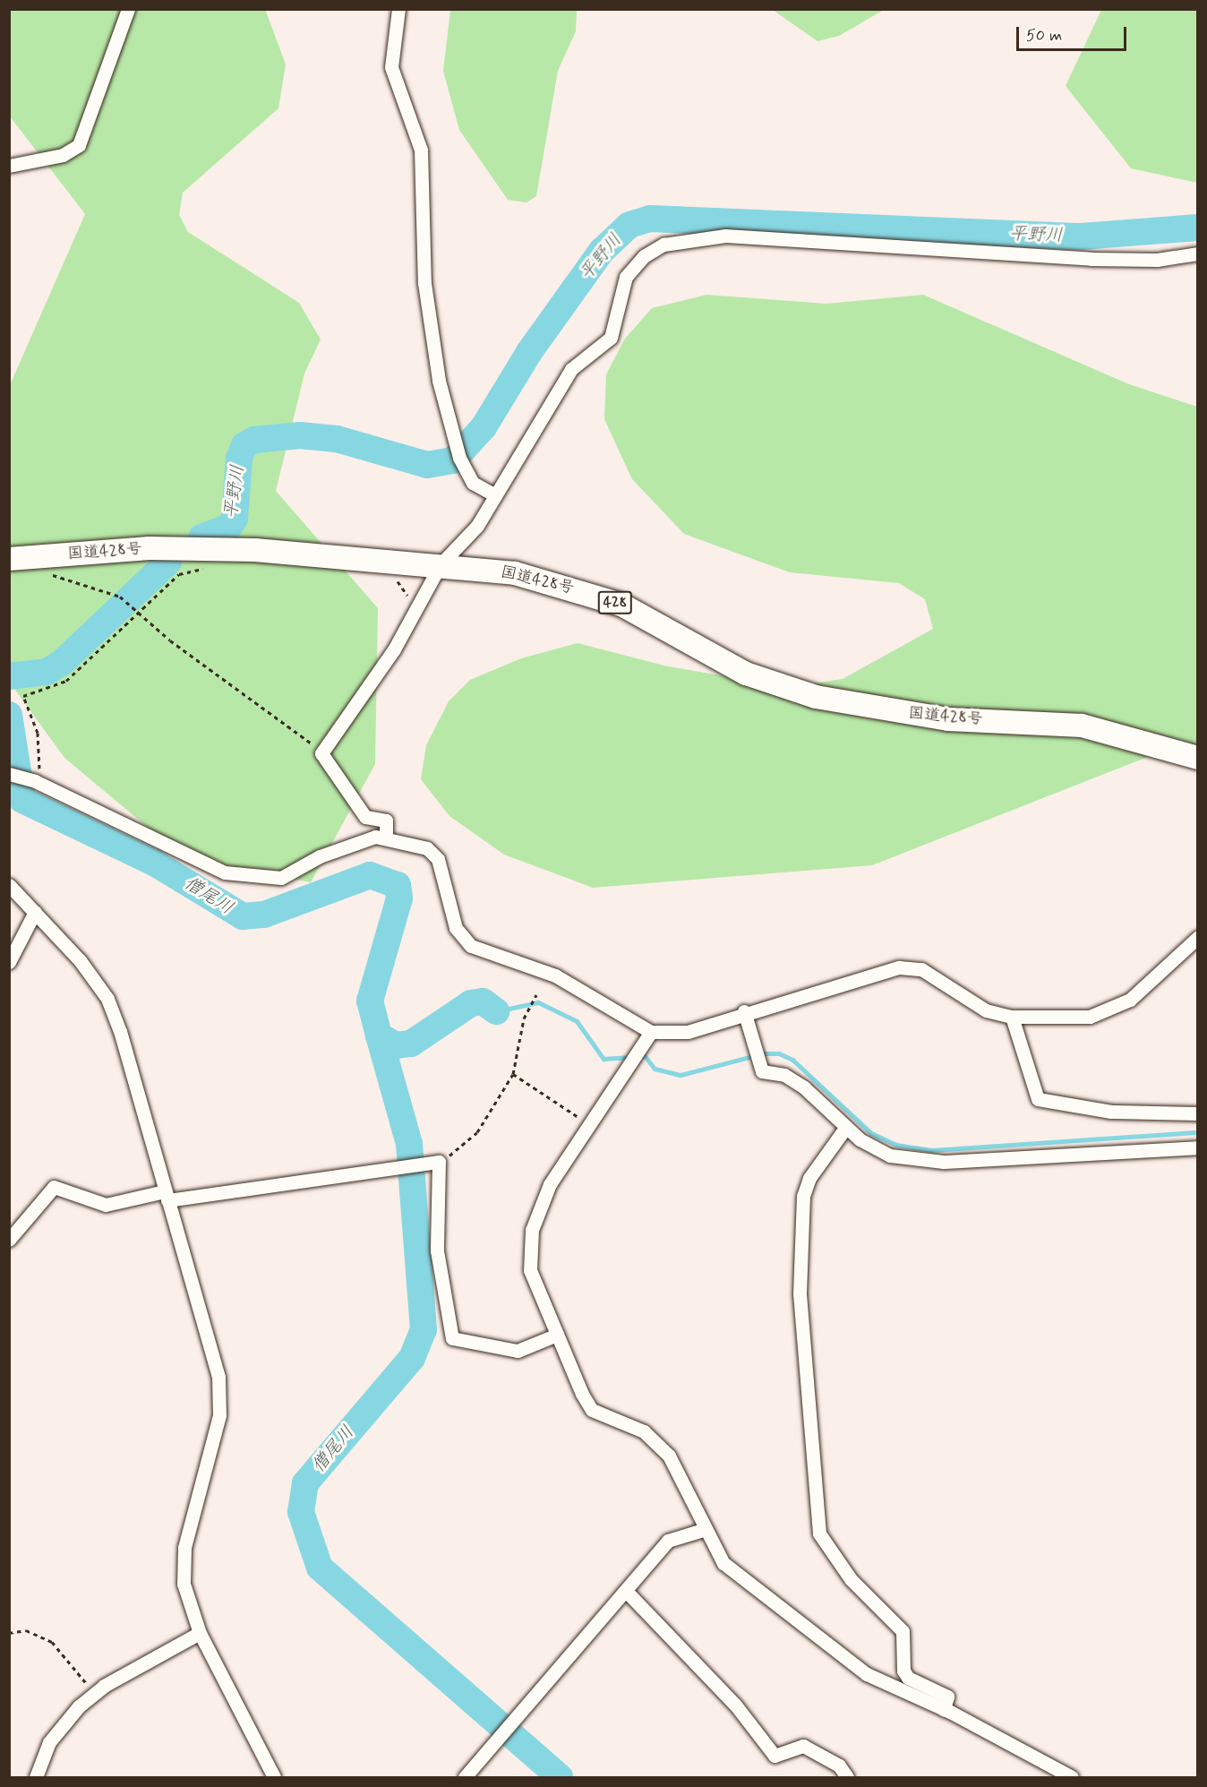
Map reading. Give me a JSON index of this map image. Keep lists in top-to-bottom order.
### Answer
{
  "streets": {
    "highway": ["国道428号", "428"]
  },
  "water": ["平野川", "僧尾川"],
  "scale_bar": "50 m"
}
